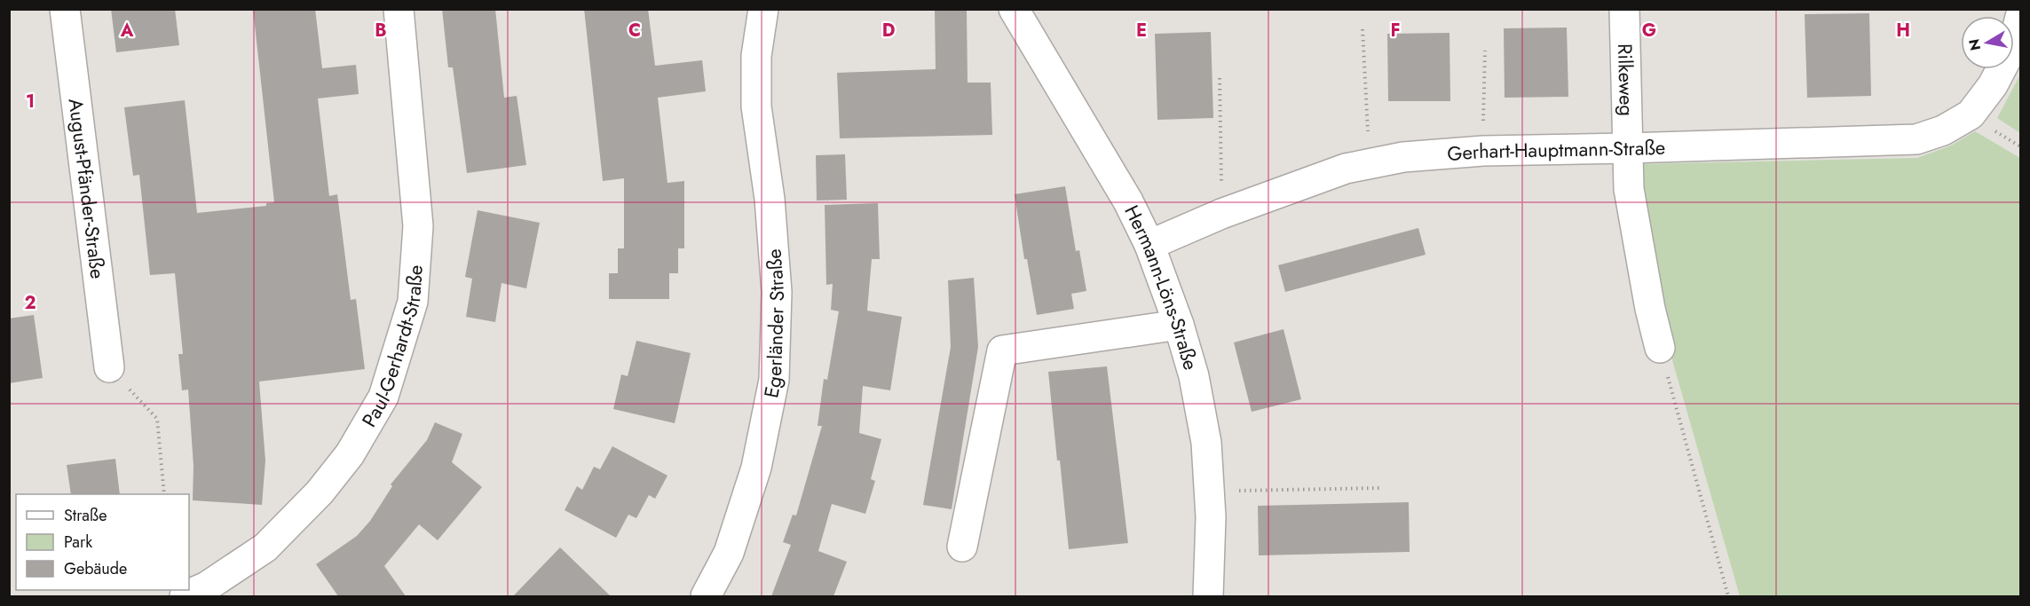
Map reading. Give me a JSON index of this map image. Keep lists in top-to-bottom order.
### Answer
{
  "streets": {
    "street": [
      "Rilkeweg",
      "Gerhart-Hauptmann-Straße",
      "August-Pfänder-Straße",
      "Hermann-Löns-Straße",
      "Egerländer Straße",
      "Paul-Gerhardt-Straße"
    ]
  },
  "crossings": [
    ["Rilkeweg", "Gerhart-Hauptmann-Straße"],
    ["Gerhart-Hauptmann-Straße", "Hermann-Löns-Straße"]
  ],
  "legend": ["Straße", "Park", "Gebäude"],
  "north": "left",
  "grid": {
    "columns": [
      "A",
      "B",
      "C",
      "D",
      "E",
      "F",
      "G",
      "H"
    ],
    "rows": ["1", "2"]
  }
}
